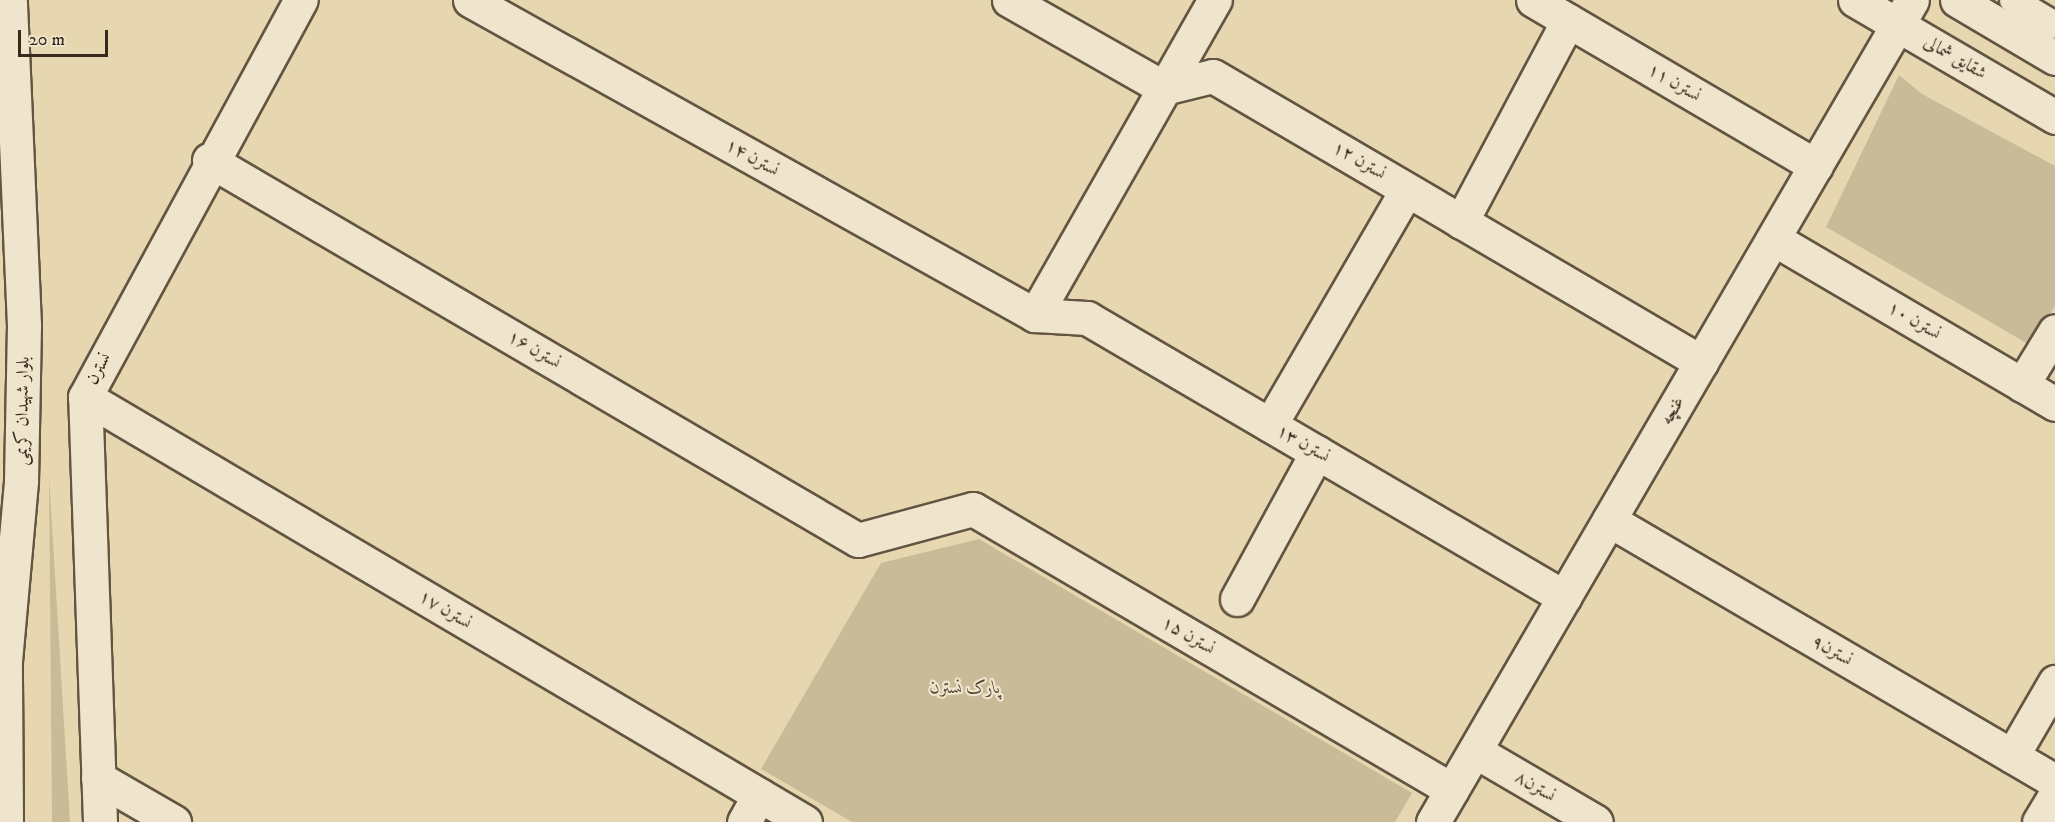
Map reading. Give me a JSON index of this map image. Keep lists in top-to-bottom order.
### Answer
{
  "streets": {
    "street": [
      "شقایق شمالی",
      "نسترن ۱۱",
      "نسترن ۱۴",
      "نسترن ۱۲",
      "نسترن ۱۰",
      "نسترن ۱۶",
      "نسترن",
      "بلوار شهیدان کریمی",
      "غنچه",
      "نسترن ۱۳",
      "نسترن ۱۷",
      "نسترن ۱۵",
      "نسترن۹",
      "نسترن۸"
    ]
  },
  "crossings": [
    ["شقایق شمالی", "غنچه"],
    ["نسترن ۱۱", "غنچه"],
    ["نسترن ۱۴", "نسترن ۱۳"],
    ["نسترن ۱۲", "غنچه"],
    ["نسترن ۱۰", "غنچه"],
    ["نسترن ۱۶", "نسترن"],
    ["نسترن ۱۶", "نسترن ۱۵"],
    ["نسترن", "نسترن ۱۷"],
    ["غنچه", "نسترن ۱۳"],
    ["غنچه", "نسترن ۱۵"],
    ["غنچه", "نسترن۹"],
    ["غنچه", "نسترن۸"]
  ],
  "parks": ["پارک نسترن"],
  "scale_bar": "20 m"
}
